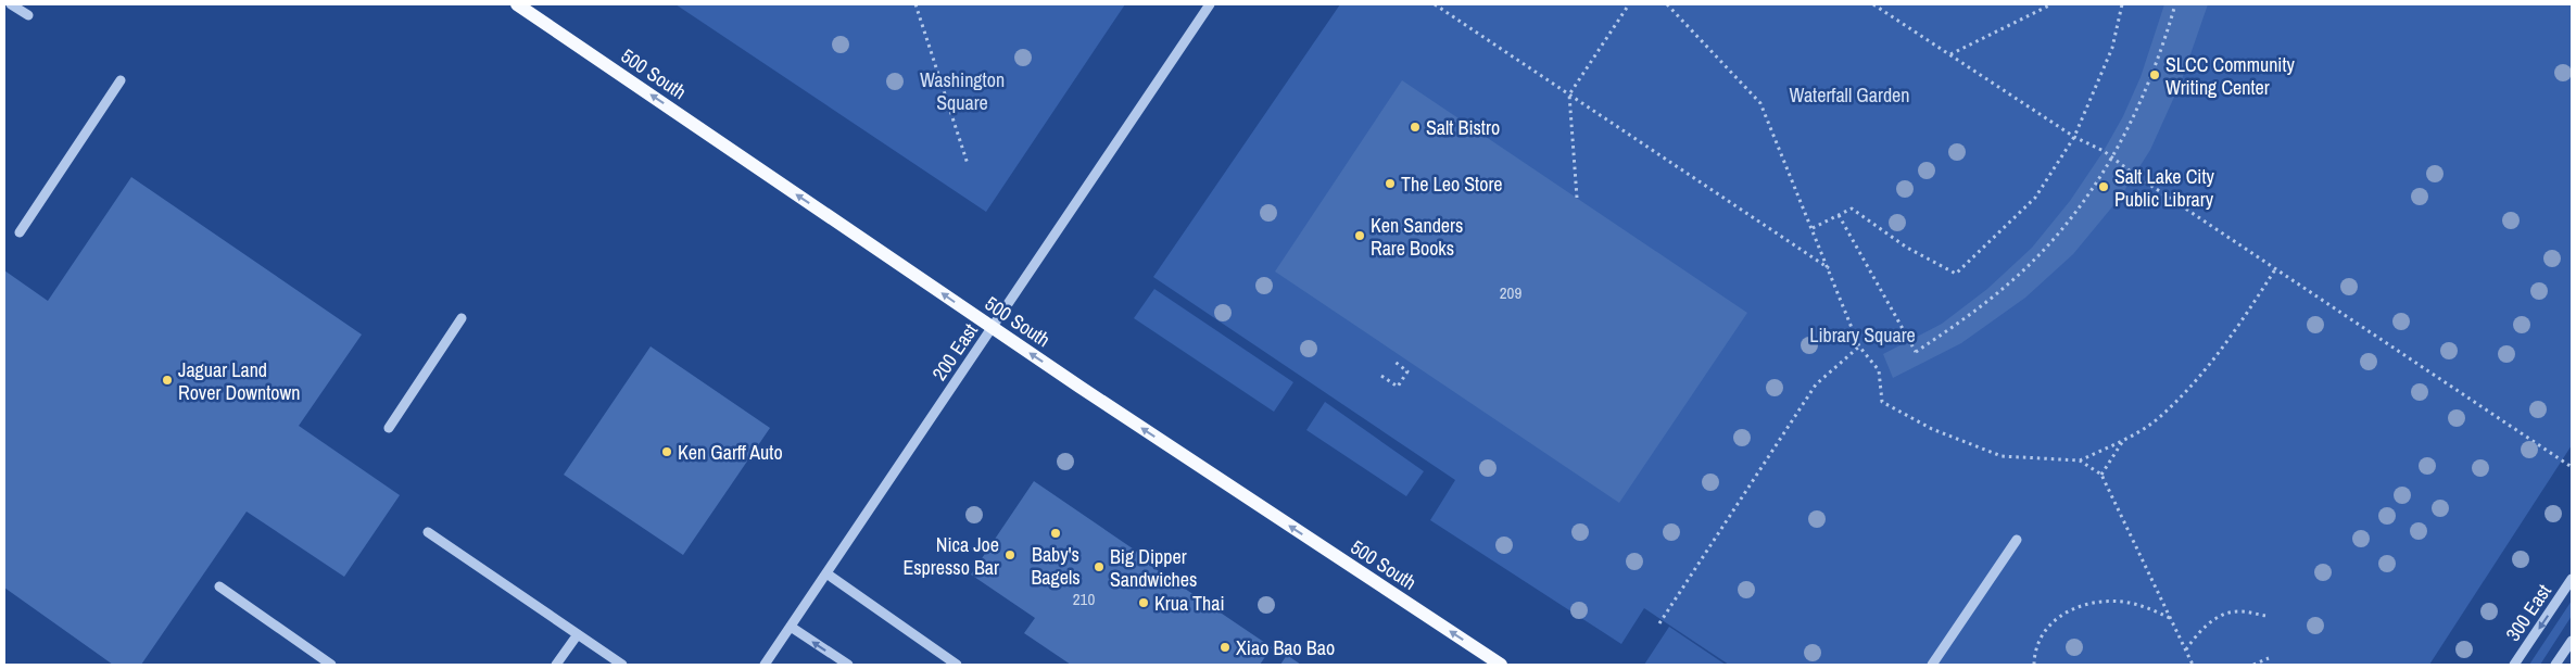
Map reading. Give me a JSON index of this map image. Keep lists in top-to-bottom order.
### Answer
{
  "streets": {
    "main road": ["500 South"],
    "street": ["200 East", "300 East"]
  },
  "crossings": [
    ["500 South", "200 East"]
  ],
  "one_way": ["500 South", "300 East"],
  "parks": ["Washington Square", "Waterfall Garden", "Library Square"],
  "places": [
    "SLCC Community Writing Center",
    "Salt Bistro",
    "The Leo Store",
    "Salt Lake City Public Library",
    "Ken Sanders Rare Books",
    "Jaguar Land Rover Downtown",
    "Ken Garff Auto",
    "Baby's Bagels",
    "Nica Joe Espresso Bar",
    "Big Dipper Sandwiches",
    "Krua Thai",
    "Xiao Bao Bao"
  ],
  "house_numbers": ["209", "210"]
}
